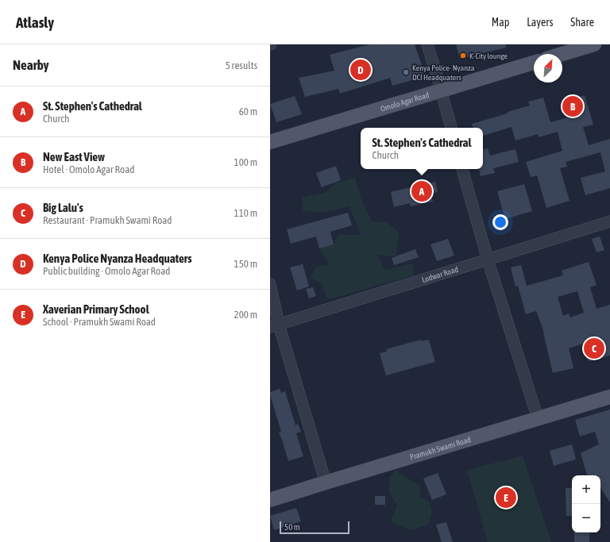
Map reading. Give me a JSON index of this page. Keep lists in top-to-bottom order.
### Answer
{
  "streets": {
    "main road": ["Omolo Agar Road", "Pramukh Swami Road"],
    "street": ["Lodwar Road"]
  },
  "places": ["K-City lounge", "Kenya Police- Nyanza DCI Headquaters"],
  "scale_bar": "50 m",
  "north": "top right",
  "page": {
    "header": "Atlasly",
    "nav": ["Map", "Layers", "Share"],
    "heading": ["Nearby", "5 results"],
    "pins": [
      "D",
      "B",
      "A",
      "C",
      "E"
    ],
    "list": [
      {
        "mark": "A",
        "name": "St. Stephen's Cathedral",
        "note": "Church",
        "value": "60 m"
      },
      {
        "mark": "B",
        "name": "New East View",
        "note": "Hotel · Omolo Agar Road",
        "value": "100 m"
      },
      {
        "mark": "C",
        "name": "Big Lalu's",
        "note": "Restaurant · Pramukh Swami Road",
        "value": "110 m"
      },
      {
        "mark": "D",
        "name": "Kenya Police Nyanza Headquaters",
        "note": "Public building · Omolo Agar Road",
        "value": "150 m"
      },
      {
        "mark": "E",
        "name": "Xaverian Primary School",
        "note": "School · Pramukh Swami Road",
        "value": "200 m"
      }
    ],
    "popup": ["St. Stephen's Cathedral", "Church"],
    "map_buttons": ["+", "−"],
    "scale": "50 m"
  }
}
